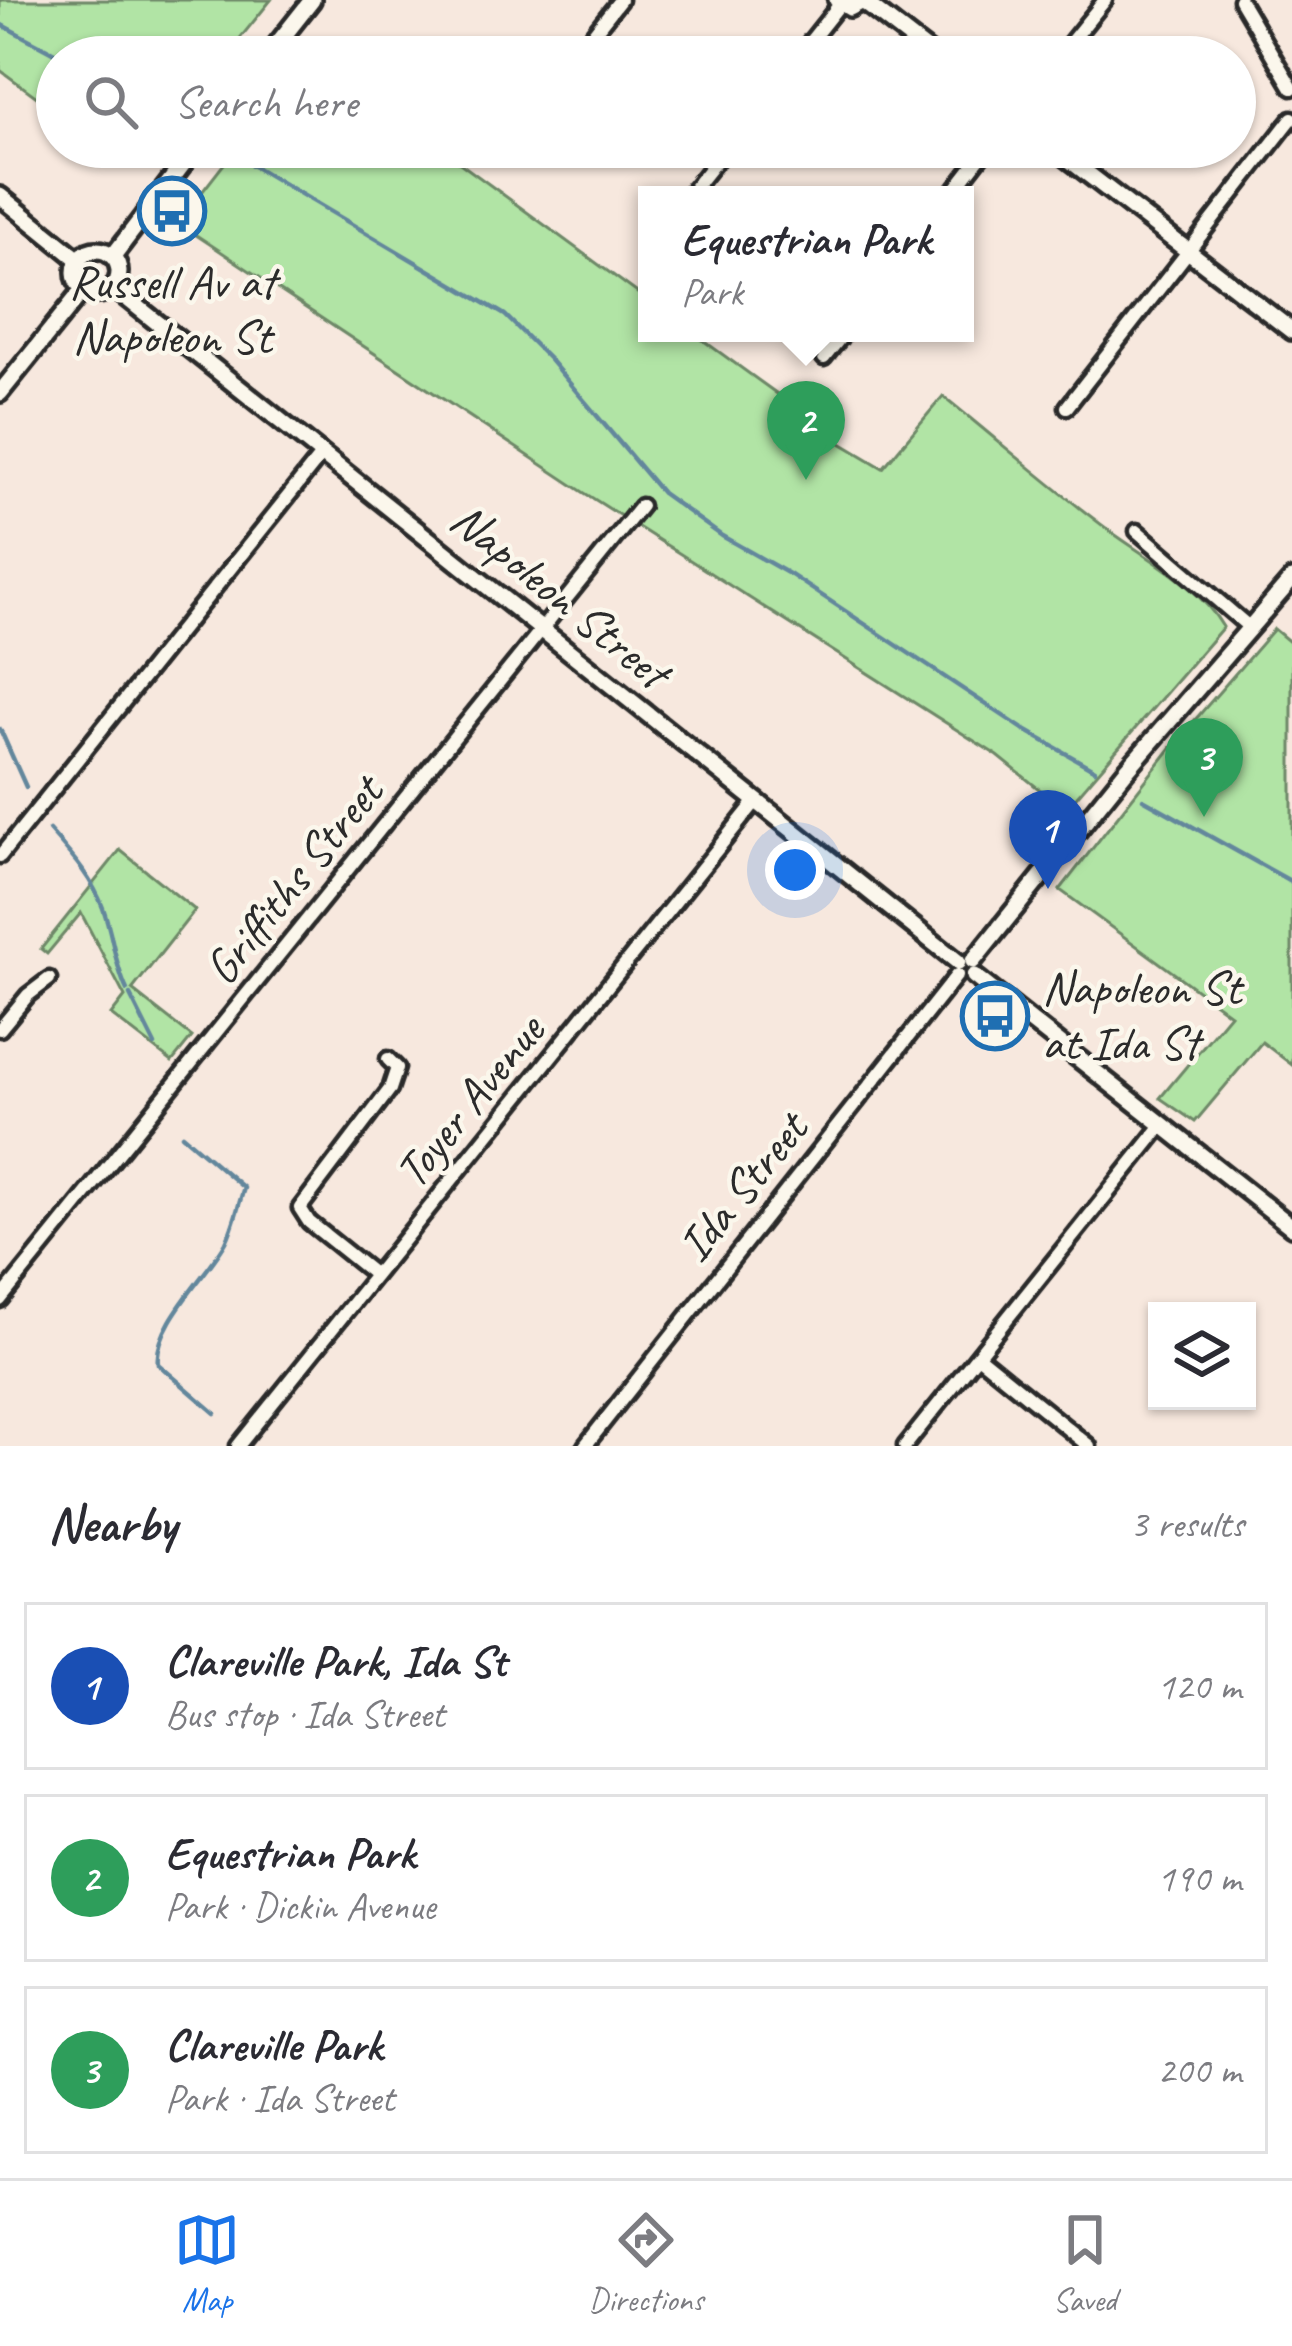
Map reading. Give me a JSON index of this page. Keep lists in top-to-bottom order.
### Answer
{
  "streets": {
    "street": [
      "Napoleon Street",
      "Griffiths Street",
      "Toyer Avenue",
      "Ida Street"
    ]
  },
  "crossings": [
    ["Napoleon Street", "Griffiths Street"],
    ["Napoleon Street", "Toyer Avenue"],
    ["Napoleon Street", "Ida Street"]
  ],
  "places": {
    "bus stop": ["Russell Av at Napoleon St", "Napoleon St at Ida St"]
  },
  "page": {
    "search": "Search here",
    "popup": ["Equestrian Park", "Park"],
    "pins": ["2", "3", "1"],
    "heading": ["Nearby", "3 results"],
    "list": [
      {
        "mark": "1",
        "name": "Clareville Park, Ida St",
        "note": "Bus stop · Ida Street",
        "value": "120 m"
      },
      {
        "mark": "2",
        "name": "Equestrian Park",
        "note": "Park · Dickin Avenue",
        "value": "190 m"
      },
      {
        "mark": "3",
        "name": "Clareville Park",
        "note": "Park · Ida Street",
        "value": "200 m"
      }
    ],
    "nav": ["Map", "Directions", "Saved"]
  }
}
